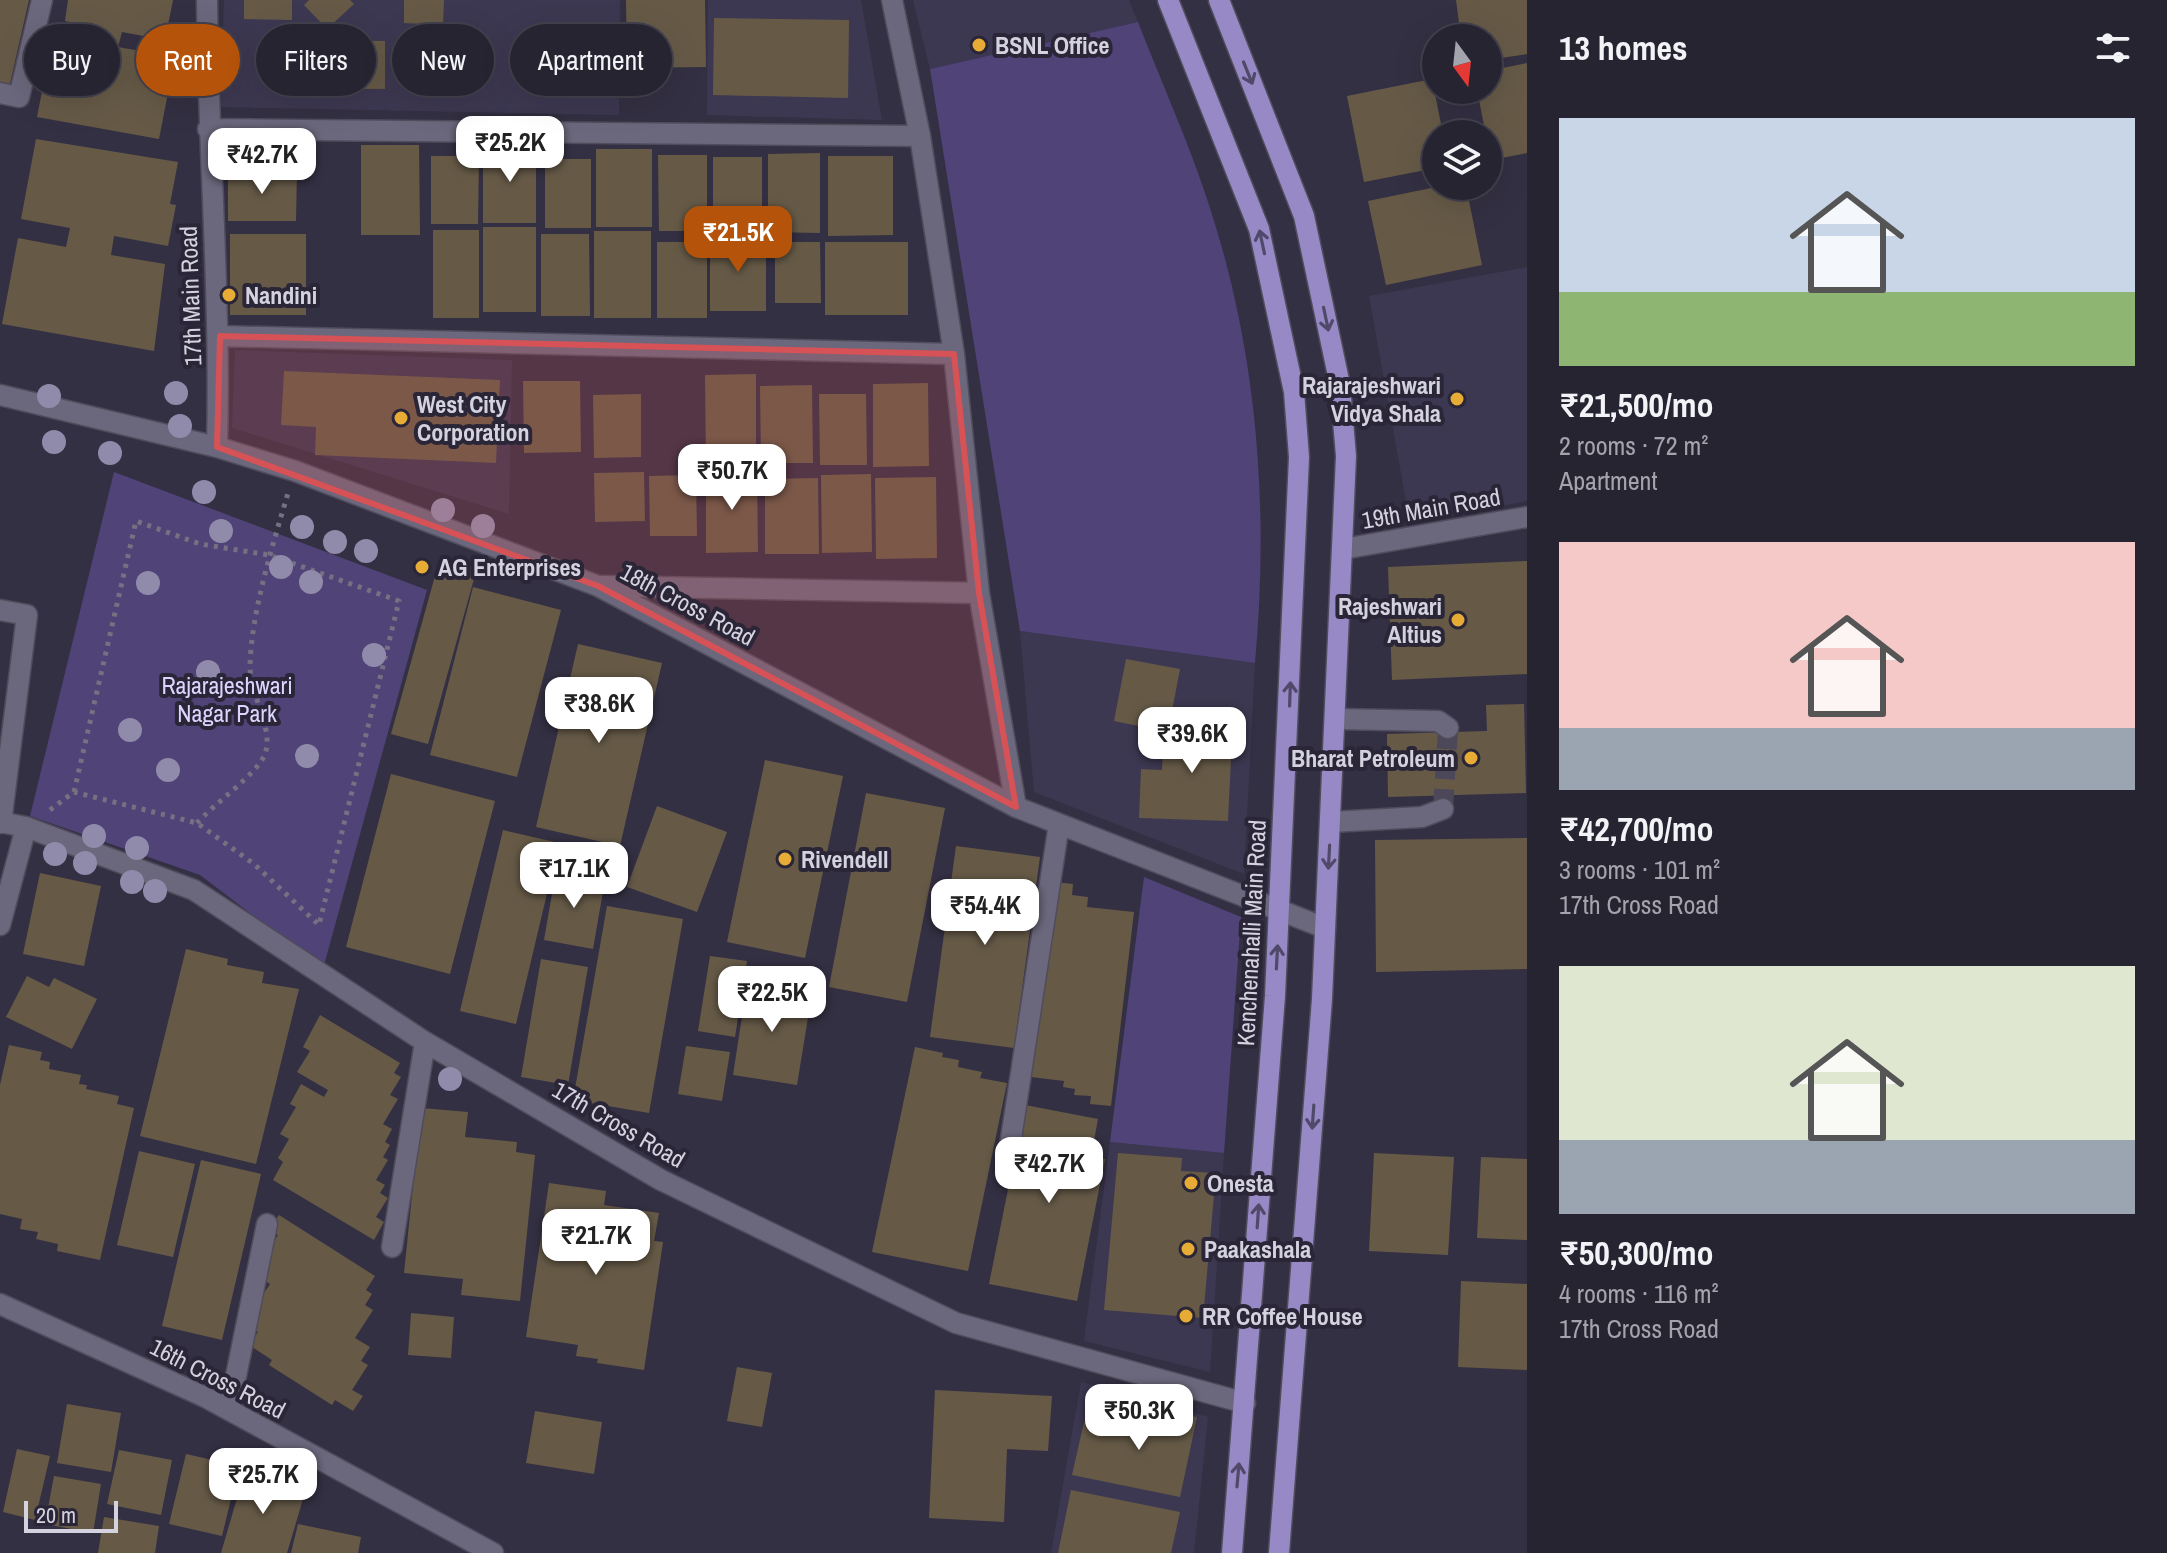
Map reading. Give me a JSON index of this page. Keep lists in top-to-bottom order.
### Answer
{
  "streets": {
    "main road": ["Kenchenahalli Main Road"],
    "street": [
      "17th Main Road",
      "19th Main Road",
      "18th Cross Road",
      "17th Cross Road",
      "16th Cross Road"
    ]
  },
  "crossings": [
    ["17th Main Road", "18th Cross Road"],
    ["18th Cross Road", "Kenchenahalli Main Road"],
    ["Kenchenahalli Main Road", "17th Cross Road"]
  ],
  "parks": ["Rajarajeshwari Nagar Park"],
  "places": [
    "BSNL Office",
    "Nandini",
    "Rajarajeshwari Vidya Shala",
    "West City Corporation",
    "AG Enterprises",
    "Rajeshwari Altius",
    "Bharat Petroleum",
    "Rivendell",
    "Onesta",
    "Paakashala",
    "RR Coffee House"
  ],
  "scale_bar": "20 m",
  "north": "bottom",
  "page": {
    "heading": "13 homes",
    "chip": [
      "Buy",
      "Rent",
      "Filters",
      "New",
      "Apartment"
    ],
    "list": [
      {
        "name": "₹21,500/mo",
        "note": "2 rooms · 72 m² · Apartment"
      },
      {
        "name": "₹42,700/mo",
        "note": "3 rooms · 101 m² · 17th Cross Road"
      },
      {
        "name": "₹50,300/mo",
        "note": "4 rooms · 116 m² · 17th Cross Road"
      }
    ],
    "price": [
      "₹25.2K",
      "₹42.7K",
      "₹21.5K",
      "₹50.7K",
      "₹38.6K",
      "₹39.6K",
      "₹17.1K",
      "₹54.4K",
      "₹22.5K",
      "₹42.7K",
      "₹21.7K",
      "₹50.3K",
      "₹25.7K"
    ],
    "scale": "20 m"
  }
}
